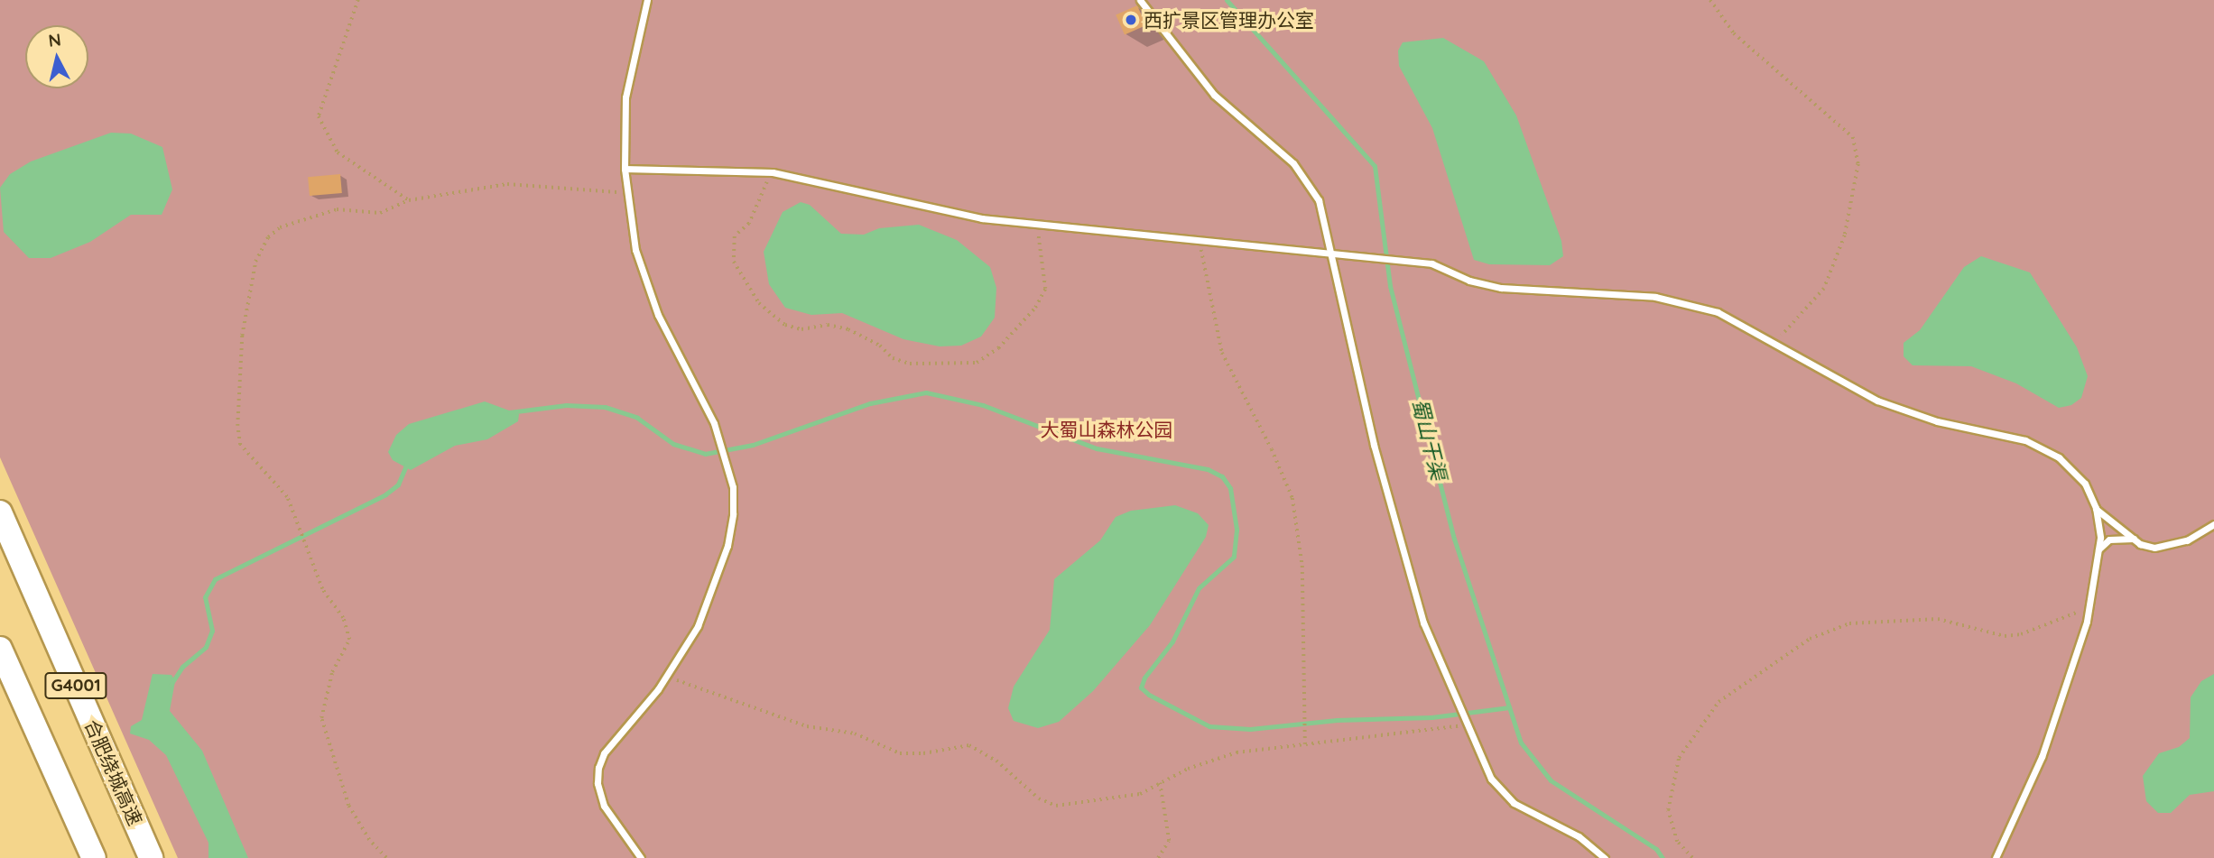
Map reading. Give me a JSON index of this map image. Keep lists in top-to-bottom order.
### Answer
{
  "streets": {
    "highway": ["G4001", "合肥绕城高速"]
  },
  "water": ["蜀山干渠"],
  "parks": ["大蜀山森林公园"],
  "places": ["西扩景区管理办公室"],
  "north": "top"
}
